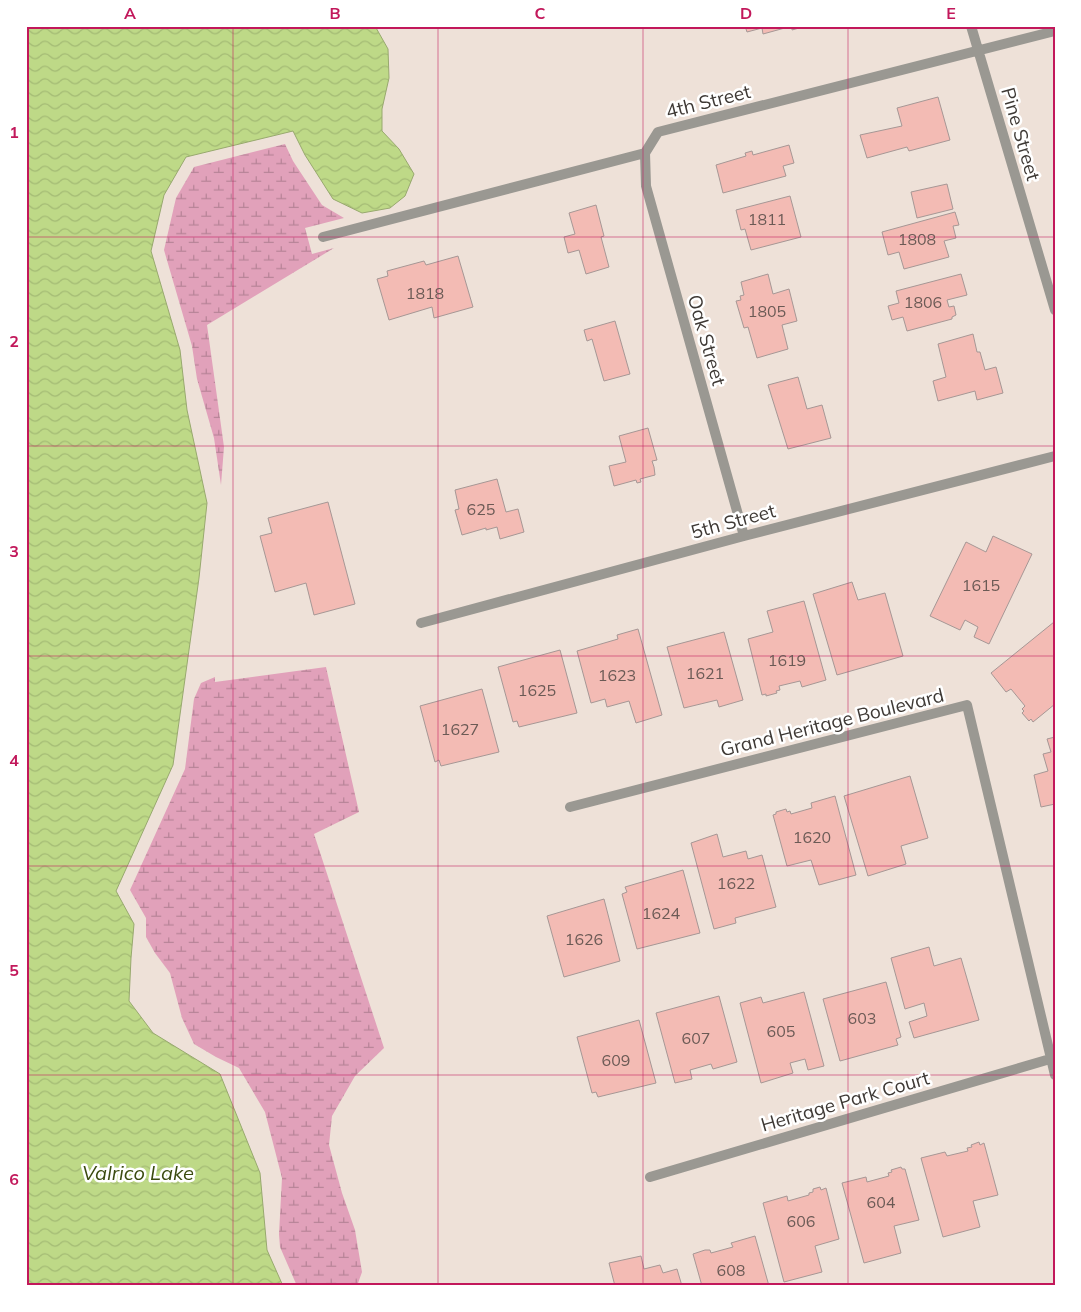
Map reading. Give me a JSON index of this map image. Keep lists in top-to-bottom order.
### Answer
{
  "streets": {
    "street": [
      "4th Street",
      "Pine Street",
      "Oak Street",
      "5th Street",
      "Grand Heritage Boulevard",
      "Heritage Park Court"
    ]
  },
  "crossings": [
    ["4th Street", "Pine Street"],
    ["4th Street", "Oak Street"],
    ["Oak Street", "5th Street"],
    ["Grand Heritage Boulevard", "Heritage Park Court"]
  ],
  "water": ["Valrico Lake"],
  "house_numbers": [
    "1811",
    "1808",
    "1818",
    "1806",
    "1805",
    "625",
    "1615",
    "1619",
    "1621",
    "1623",
    "1625",
    "1627",
    "1620",
    "1622",
    "1624",
    "1626",
    "603",
    "605",
    "607",
    "609",
    "604",
    "606",
    "608"
  ],
  "grid": {
    "columns": [
      "A",
      "B",
      "C",
      "D",
      "E"
    ],
    "rows": [
      "1",
      "2",
      "3",
      "4",
      "5",
      "6"
    ]
  }
}
